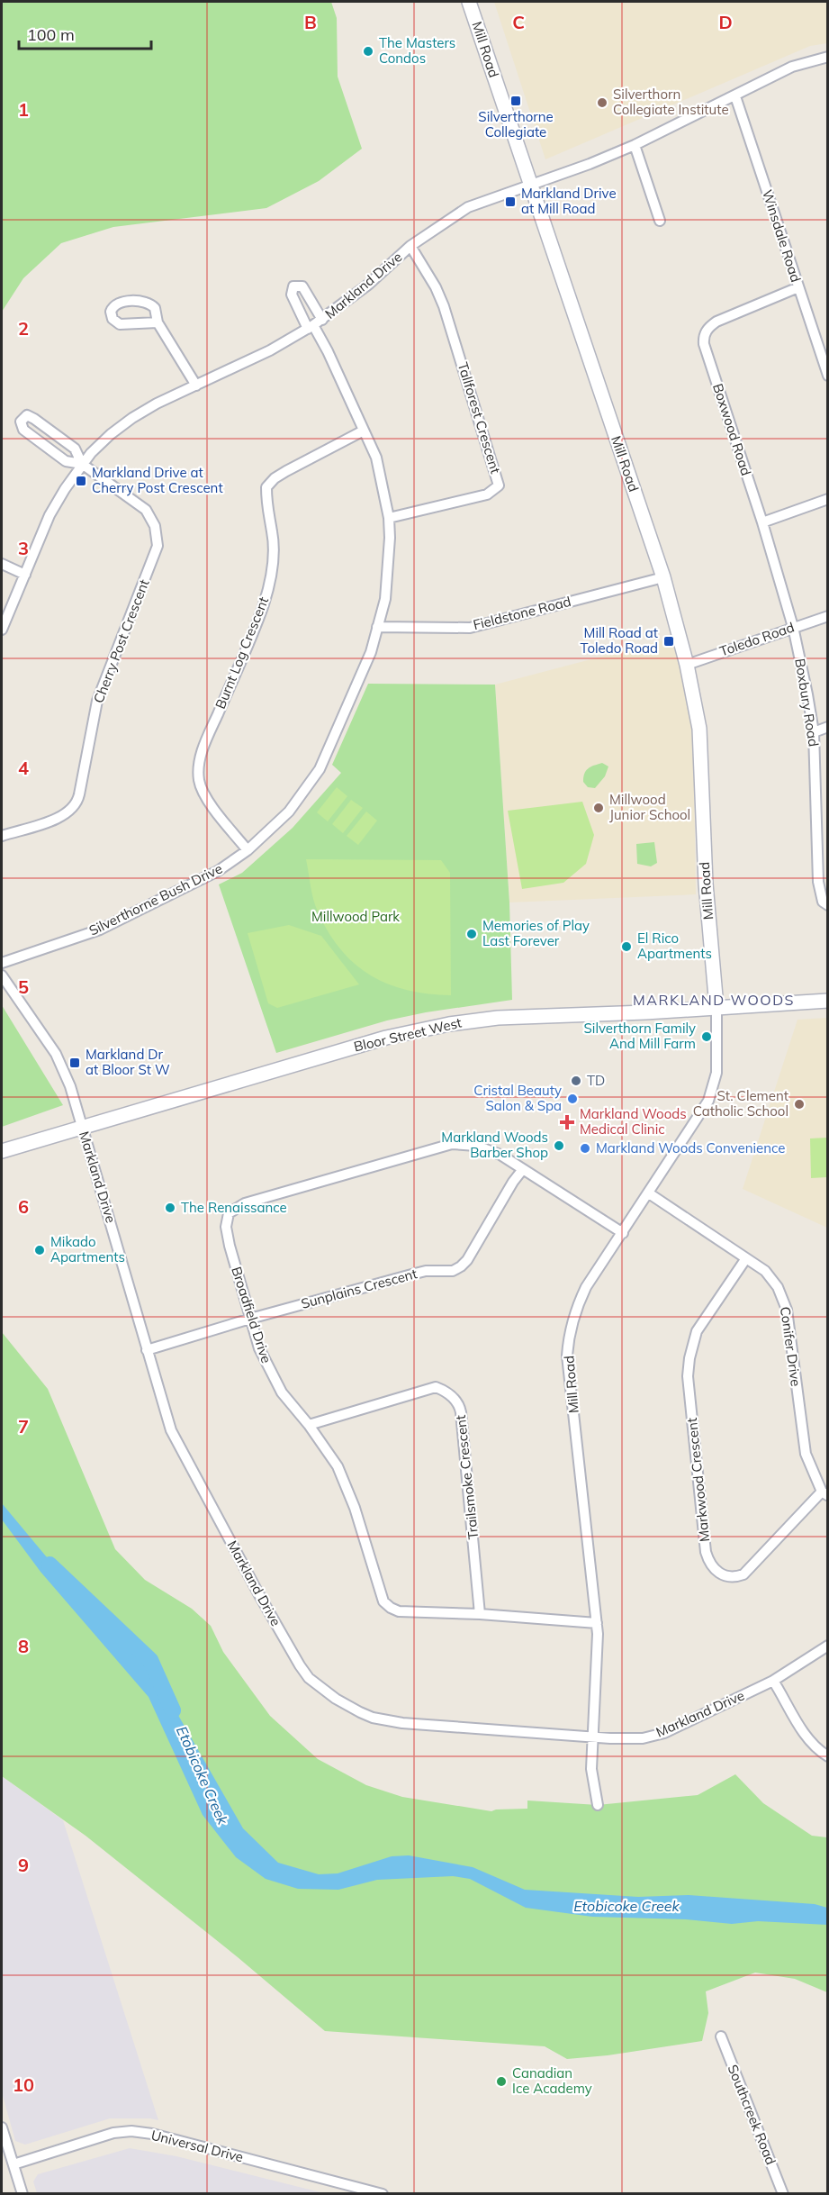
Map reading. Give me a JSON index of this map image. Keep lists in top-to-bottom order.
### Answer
{
  "streets": {
    "street": [
      "Mill Road",
      "Winsdale Road",
      "Markland Drive",
      "Tallforest Crescent",
      "Boxwood Road",
      "Fieldstone Road",
      "Toledo Road",
      "Cherry Post Crescent",
      "Burnt Log Crescent",
      "Boxbury Road",
      "Silverthorne Bush Drive",
      "Bloor Street West",
      "Sunplains Crescent",
      "Broadfield Drive",
      "Conifer Drive",
      "Trailsmoke Crescent",
      "Markwood Crescent",
      "Southcreek Road",
      "Universal Drive"
    ]
  },
  "crossings": [
    ["Mill Road", "Markland Drive"],
    ["Mill Road", "Fieldstone Road"],
    ["Mill Road", "Toledo Road"],
    ["Mill Road", "Bloor Street West"],
    ["Mill Road", "Broadfield Drive"],
    ["Mill Road", "Conifer Drive"],
    ["Winsdale Road", "Markland Drive"],
    ["Winsdale Road", "Boxwood Road"],
    ["Markland Drive", "Tallforest Crescent"],
    ["Markland Drive", "Cherry Post Crescent"],
    ["Markland Drive", "Silverthorne Bush Drive"],
    ["Markland Drive", "Bloor Street West"],
    ["Markland Drive", "Sunplains Crescent"],
    ["Tallforest Crescent", "Silverthorne Bush Drive"],
    ["Boxwood Road", "Toledo Road"],
    ["Boxwood Road", "Boxbury Road"],
    ["Fieldstone Road", "Silverthorne Bush Drive"],
    ["Toledo Road", "Boxbury Road"],
    ["Burnt Log Crescent", "Silverthorne Bush Drive"],
    ["Sunplains Crescent", "Broadfield Drive"],
    ["Broadfield Drive", "Trailsmoke Crescent"],
    ["Conifer Drive", "Markwood Crescent"]
  ],
  "districts": ["MARKLAND WOODS"],
  "water": ["Etobicoke Creek"],
  "parks": ["Millwood Park"],
  "places": {
    "other": [
      "The Masters Condos",
      "Silverthorn Collegiate Institute",
      "Millwood Junior School",
      "Memories of Play Last Forever",
      "El Rico Apartments",
      "Silverthorn Family And Mill Farm",
      "TD",
      "Cristal Beauty Salon & Spa",
      "St. Clement Catholic School",
      "Markland Woods Barber Shop",
      "Markland Woods Convenience",
      "The Renaissance",
      "Mikado Apartments",
      "Canadian Ice Academy"
    ],
    "transit": [
      "Silverthorne Collegiate",
      "Markland Drive at Mill Road",
      "Markland Drive at Cherry Post Crescent",
      "Mill Road at Toledo Road",
      "Markland Dr at Bloor St W"
    ],
    "health": ["Markland Woods Medical Clinic"]
  },
  "scale_bar": "100 m",
  "grid": {
    "columns": ["B", "C", "D"],
    "rows": [
      "1",
      "2",
      "3",
      "4",
      "5",
      "6",
      "7",
      "8",
      "9",
      "10"
    ]
  }
}
